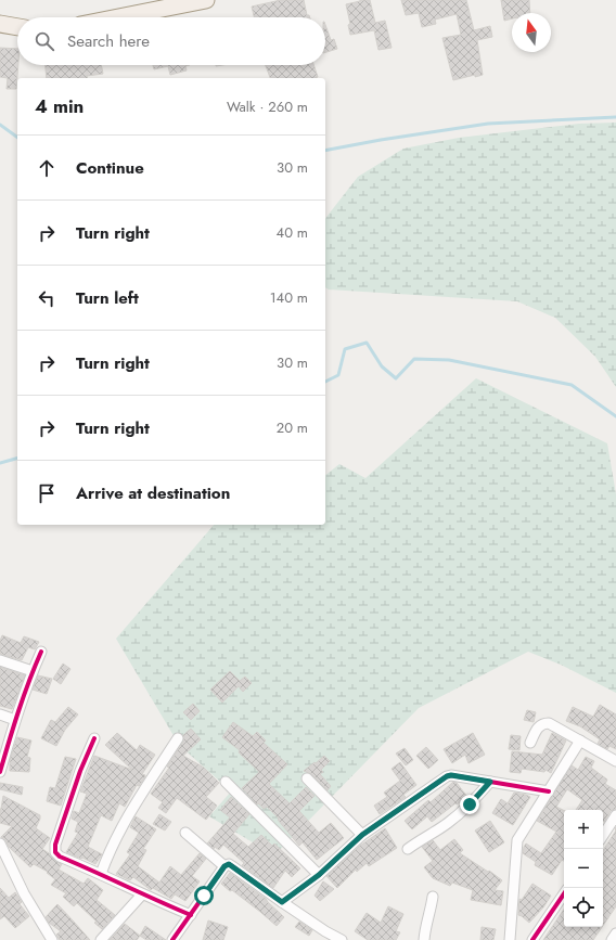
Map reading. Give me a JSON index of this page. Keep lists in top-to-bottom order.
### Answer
{
  "north": "top",
  "page": {
    "search": "Search here",
    "heading": ["4 min", "Walk · 260 m"],
    "list": [
      ["Continue", "30 m"],
      ["Turn right", "40 m"],
      ["Turn left", "140 m"],
      ["Turn right", "30 m"],
      ["Turn right", "20 m"],
      "Arrive at destination"
    ],
    "map_buttons": ["+", "−"]
  }
}
